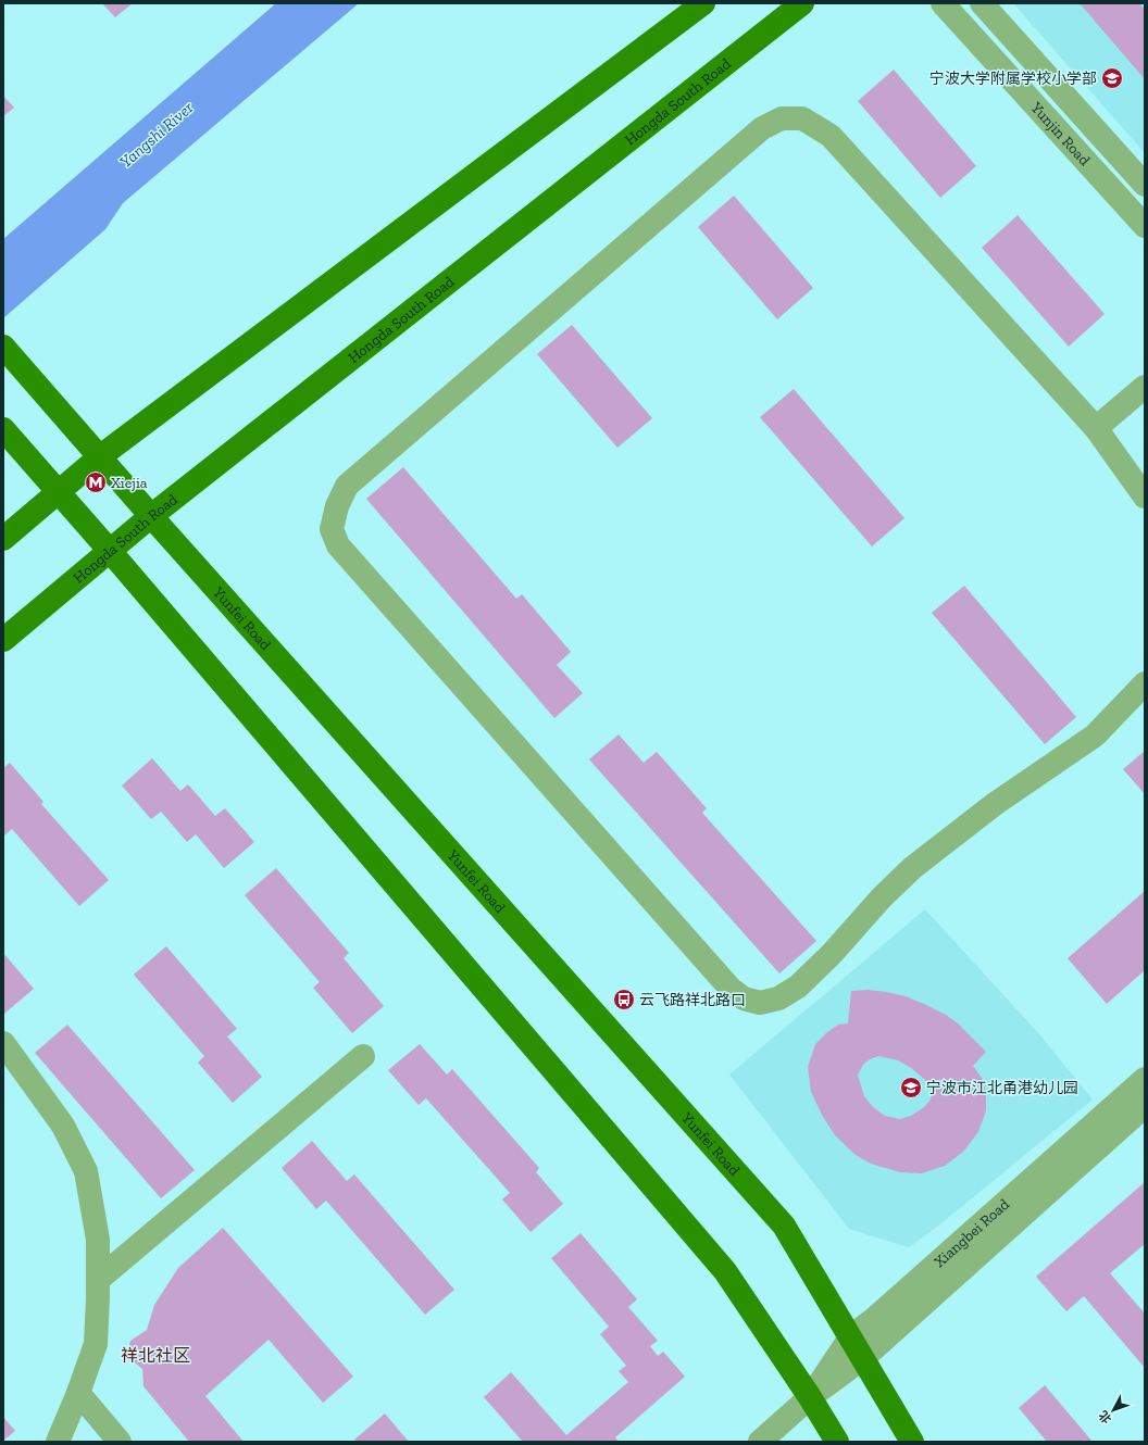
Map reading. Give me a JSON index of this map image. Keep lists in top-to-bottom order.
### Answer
{
  "streets": {
    "main road": ["Hongda South Road", "Yunfei Road"],
    "street": ["Yunjin Road", "Xiangbei Road"]
  },
  "crossings": [
    ["Hongda South Road", "Yunfei Road"],
    ["Yunfei Road", "Xiangbei Road"]
  ],
  "districts": ["祥北社区"],
  "water": ["Yangshi River"],
  "places": {
    "school or university": ["宁波大学附属学校小学部", "宁波市江北甬港幼儿园"],
    "metro station": ["Xiejia"],
    "bus stop": ["云飞路祥北路口"]
  },
  "north": "bottom left"
}
